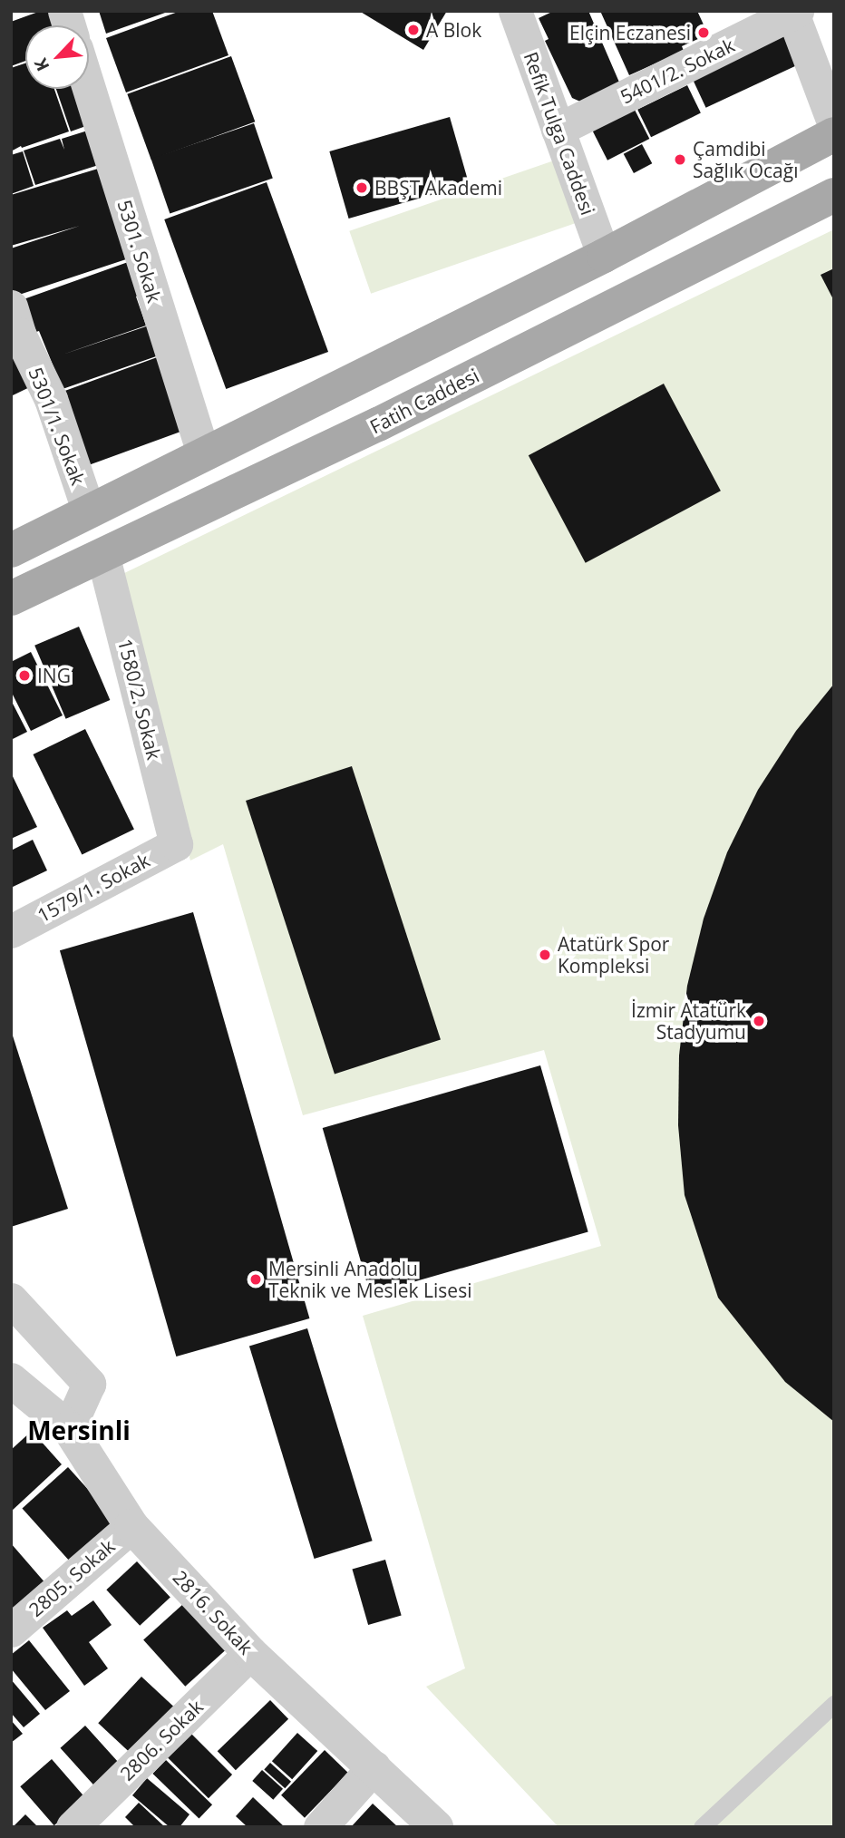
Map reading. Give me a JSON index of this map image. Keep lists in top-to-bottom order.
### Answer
{
  "streets": {
    "main road": ["Fatih Caddesi"],
    "street": [
      "5401/2. Sokak",
      "Refik Tulga Caddesi",
      "5301. Sokak",
      "5301/1. Sokak",
      "1580/2. Sokak",
      "1579/1. Sokak",
      "2805. Sokak",
      "2816. Sokak",
      "2806. Sokak"
    ]
  },
  "crossings": [
    ["5401/2. Sokak", "Refik Tulga Caddesi"],
    ["Fatih Caddesi", "1580/2. Sokak"],
    ["1580/2. Sokak", "1579/1. Sokak"],
    ["2805. Sokak", "2816. Sokak"],
    ["2816. Sokak", "2806. Sokak"]
  ],
  "districts": ["Mersinli"],
  "places": [
    "A Blok",
    "Elçin Eczanesi",
    "Çamdibi Sağlık Ocağı",
    "BBŞT Akademi",
    "ING",
    "Atatürk Spor Kompleksi",
    "İzmir Atatürk Stadyumu",
    "Mersinli Anadolu Teknik ve Meslek Lisesi"
  ],
  "north": "bottom left"
}
